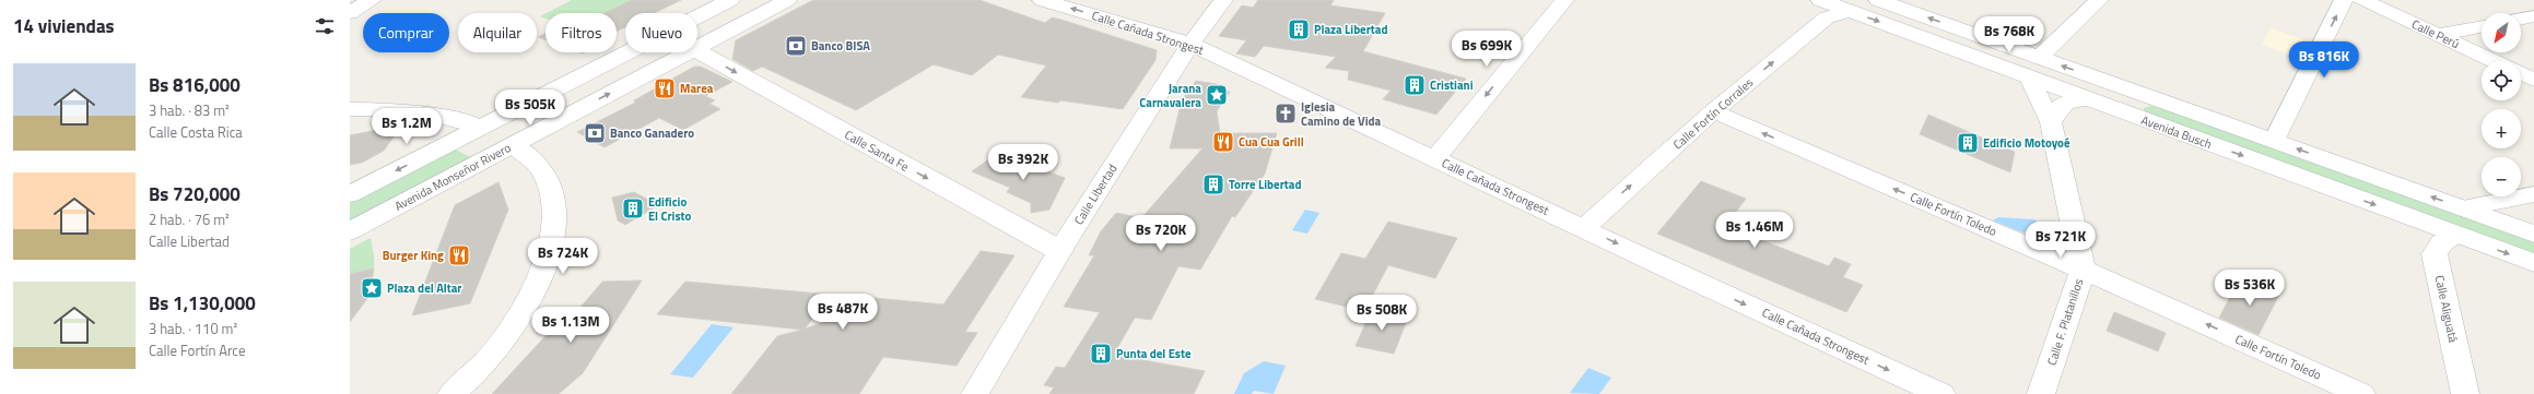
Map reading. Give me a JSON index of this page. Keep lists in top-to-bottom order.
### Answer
{
  "streets": {
    "street": [
      "Calle Cañada Strongest",
      "Calle Perú",
      "Calle Fortín Corrales",
      "Avenida Busch",
      "Calle Santa Fe",
      "Avenida Monseñor Rivero",
      "Calle Libertad",
      "Calle Fortín Toledo",
      "Calle Aliguatá",
      "Calle F. Platanillos"
    ]
  },
  "crossings": [
    ["Calle Cañada Strongest", "Calle Fortín Corrales"],
    ["Calle Cañada Strongest", "Calle Libertad"],
    ["Calle Fortín Corrales", "Avenida Busch"],
    ["Calle Fortín Corrales", "Calle Fortín Toledo"],
    ["Avenida Busch", "Calle Aliguatá"],
    ["Avenida Busch", "Calle F. Platanillos"],
    ["Calle Santa Fe", "Calle Libertad"],
    ["Calle Fortín Toledo", "Calle F. Platanillos"]
  ],
  "one_way": ["Calle Santa Fe", "Calle Fortín Toledo"],
  "places": {
    "building": [
      "Plaza Libertad",
      "Cristiani",
      "Edificio Motoyoé",
      "Torre Libertad",
      "Edificio El Cristo",
      "Punta del Este"
    ],
    "bank": ["Banco BISA", "Banco Ganadero"],
    "restaurant": ["Marea", "Cua Cua Grill", "Burger King"],
    "place": ["Jarana Carnavalera", "Plaza del Altar"],
    "church": ["Iglesia Camino de Vida"]
  },
  "north": "bottom left",
  "page": {
    "heading": "14 viviendas",
    "map_buttons": ["+", "−"],
    "chip": [
      "Comprar",
      "Alquilar",
      "Filtros",
      "Nuevo"
    ],
    "price": [
      "Bs 768K",
      "Bs 699K",
      "Bs 816K",
      "Bs 505K",
      "Bs 1.2M",
      "Bs 392K",
      "Bs 1.46M",
      "Bs 720K",
      "Bs 721K",
      "Bs 724K",
      "Bs 536K",
      "Bs 487K",
      "Bs 508K",
      "Bs 1.13M"
    ],
    "list": [
      {
        "name": "Bs 816,000",
        "note": "3 hab. · 83 m² · Calle Costa Rica"
      },
      {
        "name": "Bs 720,000",
        "note": "2 hab. · 76 m² · Calle Libertad"
      },
      {
        "name": "Bs 1,130,000",
        "note": "3 hab. · 110 m² · Calle Fortín Arce"
      }
    ]
  }
}
